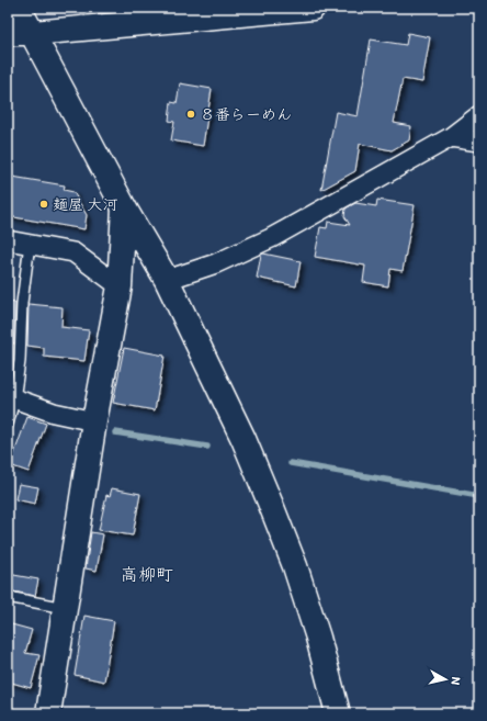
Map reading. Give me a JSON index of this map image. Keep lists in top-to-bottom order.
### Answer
{
  "districts": ["高柳町"],
  "places": ["８番らーめん", "麺屋 大河"],
  "north": "right"
}
